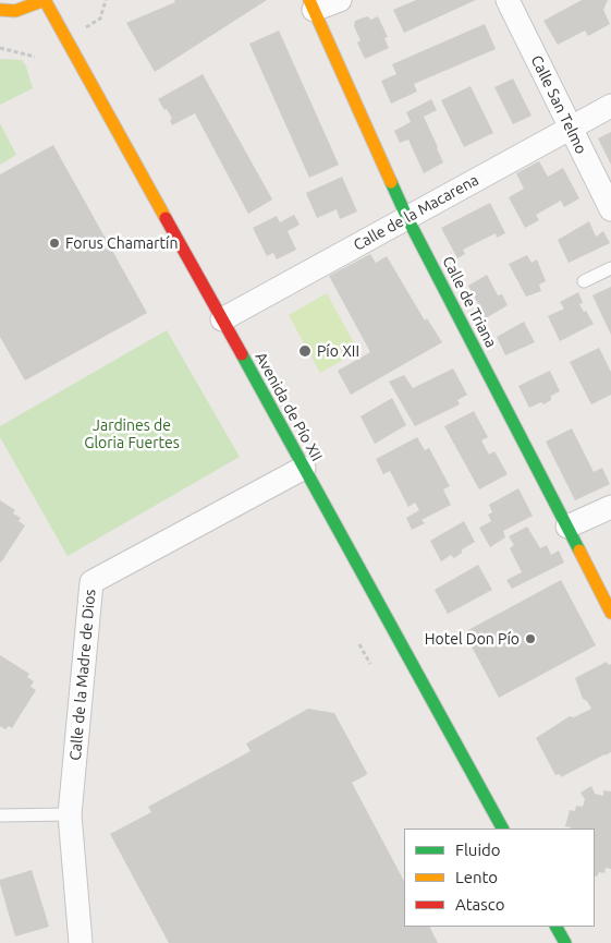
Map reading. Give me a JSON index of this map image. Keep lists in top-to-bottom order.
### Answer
{
  "streets": {
    "main road": ["Calle de Triana", "Avenida de Pío XII"],
    "street": ["Calle San Telmo", "Calle de la Macarena", "Calle de la Madre de Dios"]
  },
  "crossings": [
    ["Calle San Telmo", "Calle de la Macarena"],
    ["Calle de la Macarena", "Calle de Triana"],
    ["Calle de la Macarena", "Avenida de Pío XII"],
    ["Avenida de Pío XII", "Calle de la Madre de Dios"]
  ],
  "parks": ["Jardines de Gloria Fuertes"],
  "places": ["Forus Chamartín", "Pío XII", "Hotel Don Pío"],
  "legend": ["Fluido", "Lento", "Atasco"]
}
